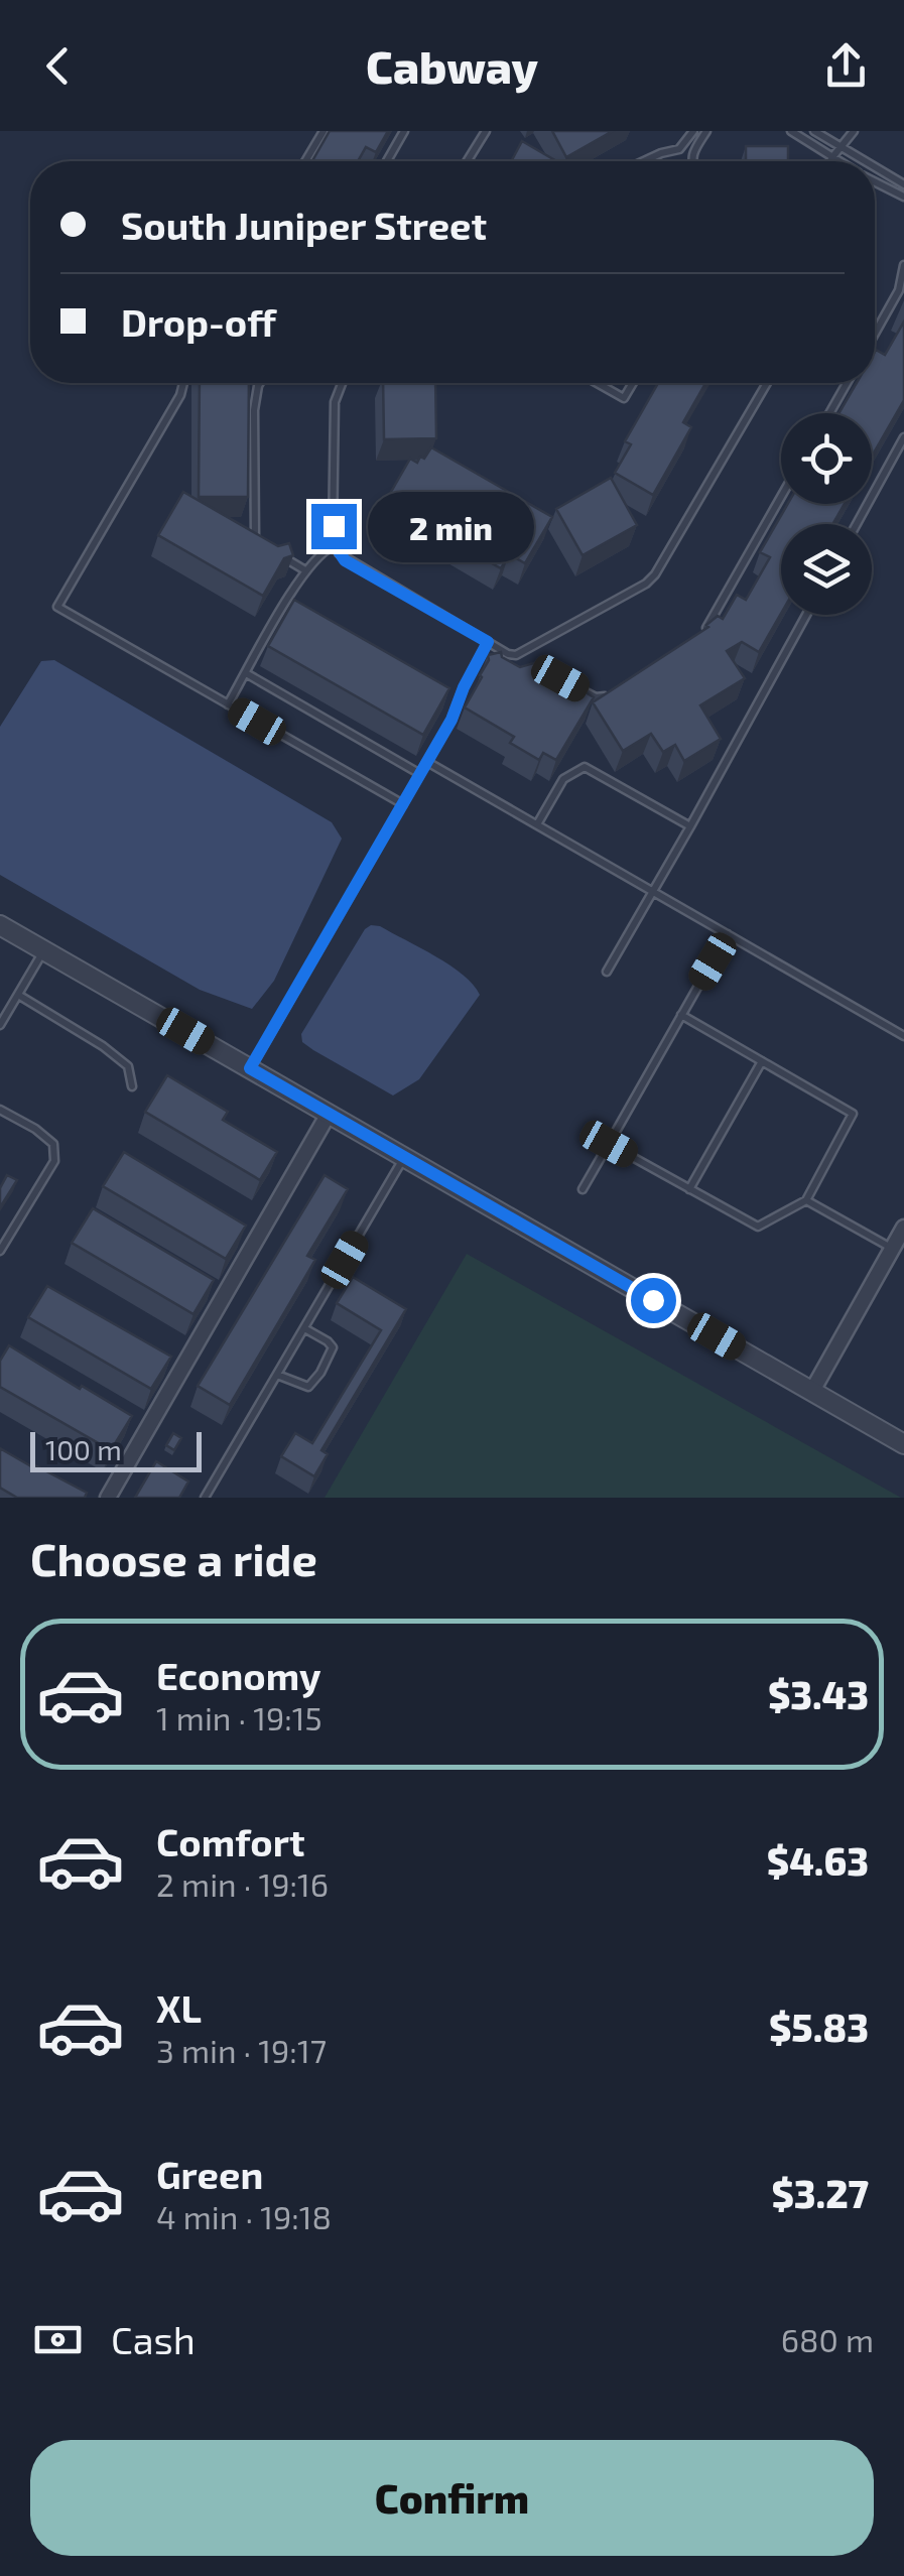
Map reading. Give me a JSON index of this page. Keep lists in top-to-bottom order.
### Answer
{
  "scale_bar": "100 m",
  "page": {
    "header": "Cabway",
    "banner": ["South Juniper Street", "Drop-off"],
    "bubble": "2 min",
    "scale": "100 m",
    "heading": "Choose a ride",
    "list": [
      {
        "name": "Economy",
        "note": "1 min · 19:15",
        "value": "$3.43"
      },
      {
        "name": "Comfort",
        "note": "2 min · 19:16",
        "value": "$4.63"
      },
      {
        "name": "XL",
        "note": "3 min · 19:17",
        "value": "$5.83"
      },
      {
        "name": "Green",
        "note": "4 min · 19:18",
        "value": "$3.27"
      }
    ],
    "pay": ["Cash", "680 m"],
    "buttons": "Confirm"
  }
}
